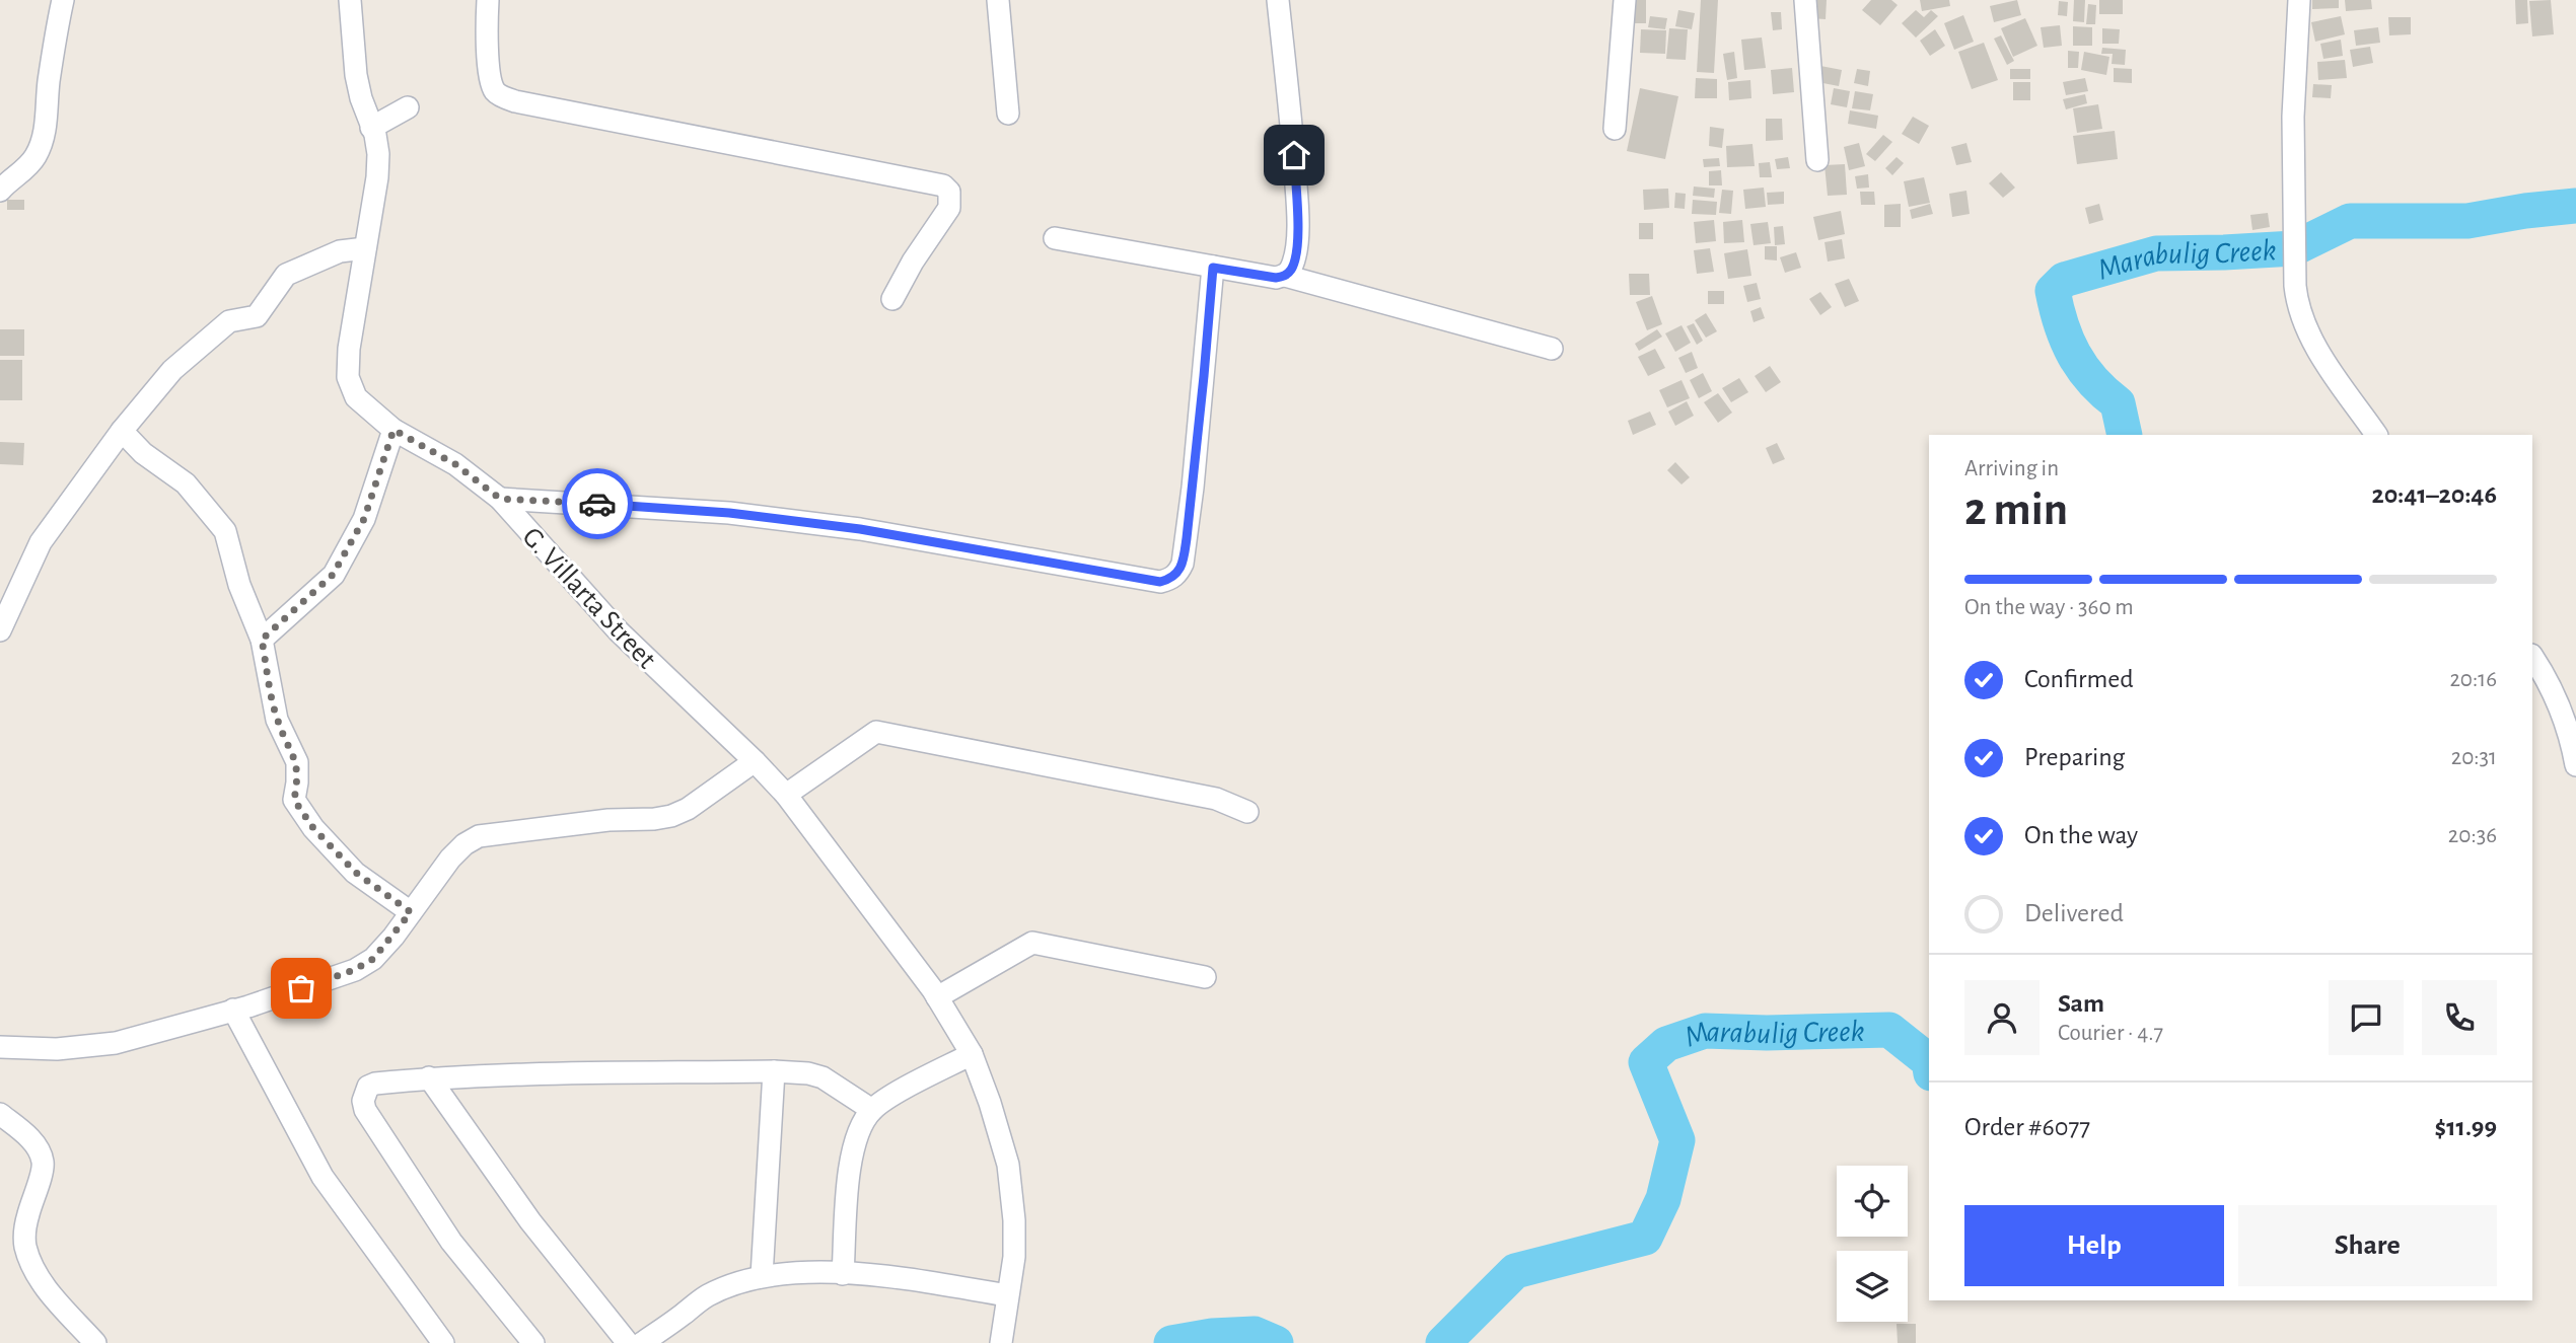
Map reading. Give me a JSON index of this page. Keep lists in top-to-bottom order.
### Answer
{
  "streets": {
    "street": ["G. Villarta Street"]
  },
  "water": ["Marabulig Creek"],
  "page": {
    "heading": ["2 min", "Arriving in", "20:41–20:46"],
    "panel": [
      "Sam",
      "Courier · 4.7",
      "Order #6077",
      "$11.99"
    ],
    "bar": "On the way · 360 m",
    "list": [
      ["Confirmed", "20:16"],
      ["Preparing", "20:31"],
      ["On the way", "20:36"],
      "Delivered"
    ],
    "buttons": ["Help", "Share"]
  }
}
